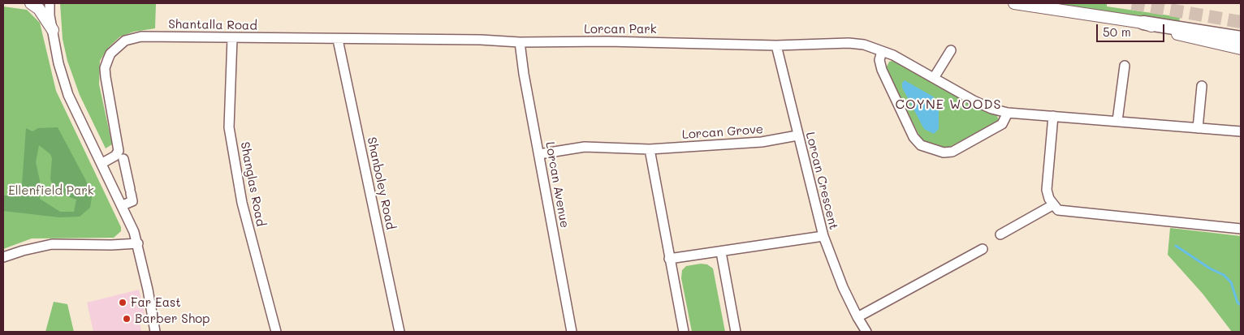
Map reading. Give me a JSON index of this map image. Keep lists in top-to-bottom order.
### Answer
{
  "streets": {
    "street": [
      "Shantalla Road",
      "Lorcan Park",
      "Lorcan Grove",
      "Lorcan Crescent",
      "Shanboley Road",
      "Shanglas Road",
      "Lorcan Avenue"
    ]
  },
  "crossings": [
    ["Shantalla Road", "Lorcan Park"],
    ["Shantalla Road", "Shanboley Road"],
    ["Shantalla Road", "Shanglas Road"],
    ["Lorcan Park", "Lorcan Crescent"],
    ["Lorcan Park", "Lorcan Avenue"],
    ["Lorcan Grove", "Lorcan Crescent"],
    ["Lorcan Grove", "Lorcan Avenue"]
  ],
  "districts": ["COYNE WOODS"],
  "parks": ["Ellenfield Park"],
  "places": ["Far East", "Barber Shop"],
  "scale_bar": "50 m"
}
